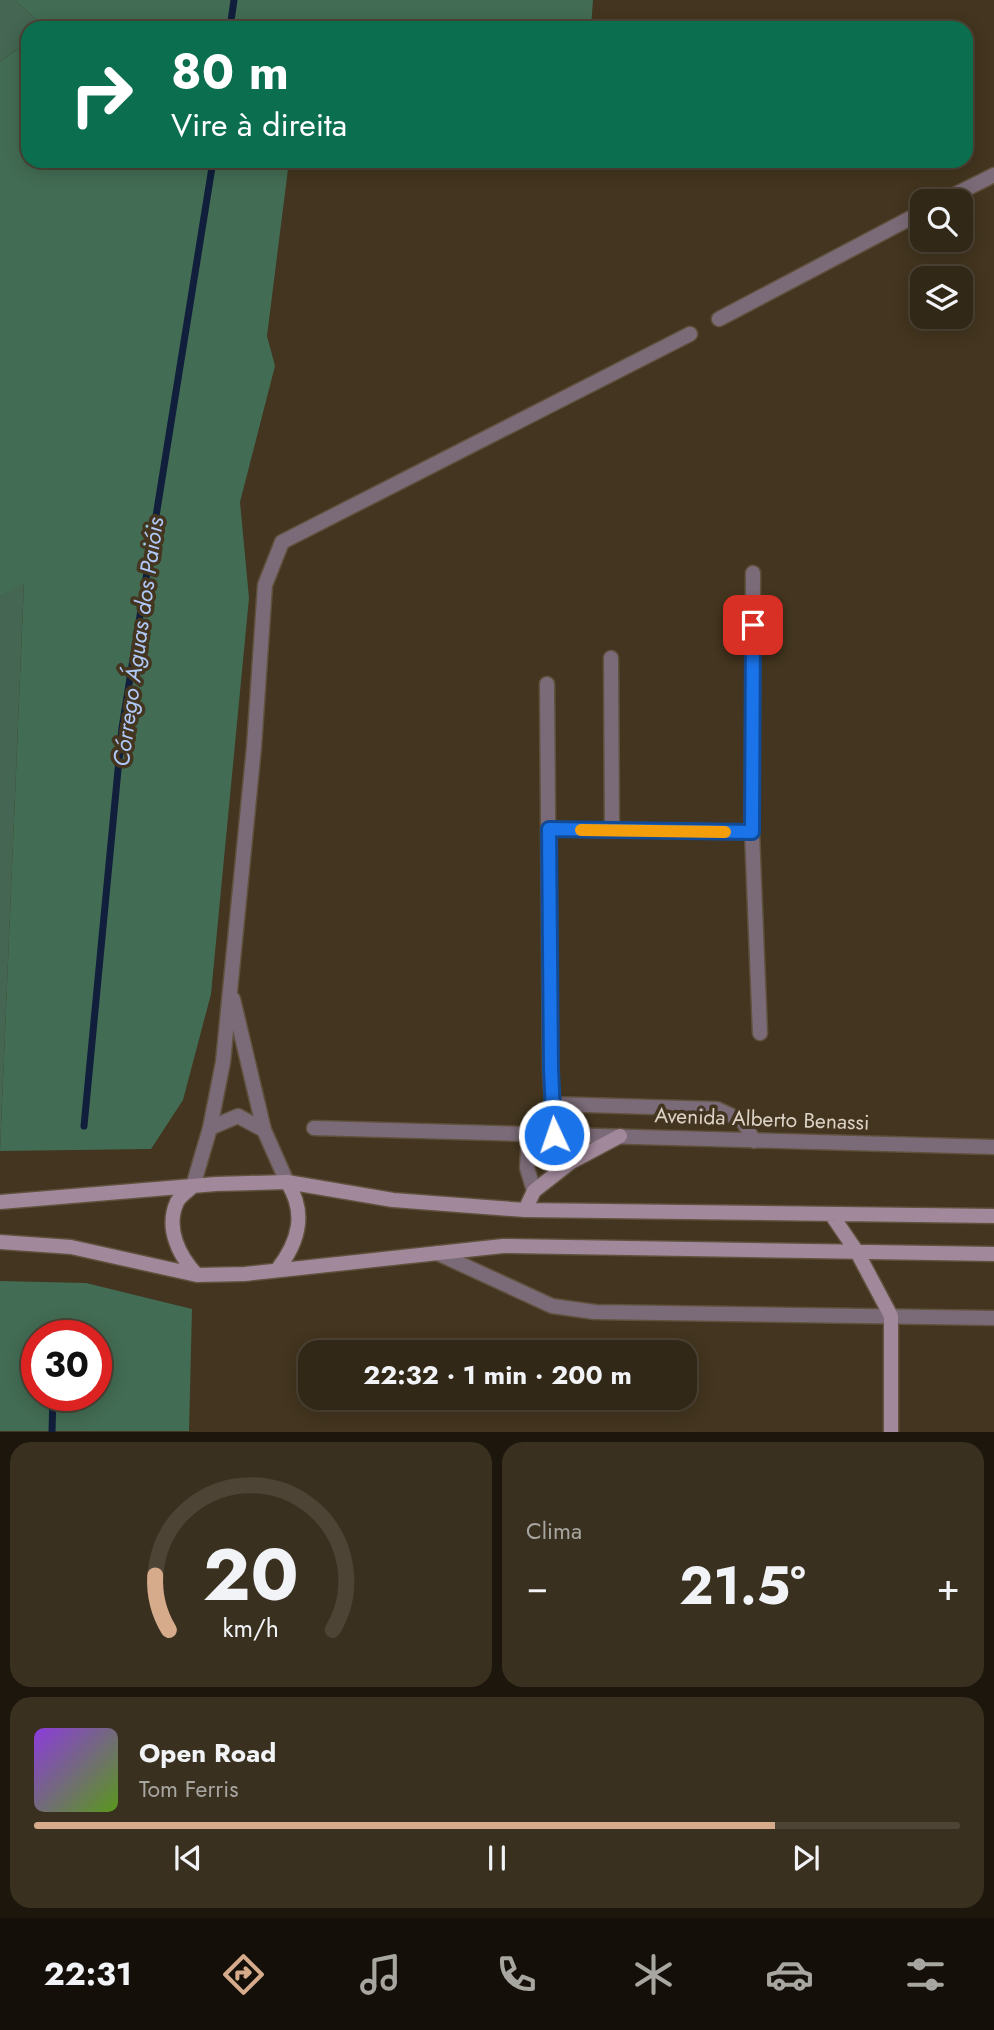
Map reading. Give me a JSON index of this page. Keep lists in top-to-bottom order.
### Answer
{
  "streets": {
    "street": ["Avenida Alberto Benassi"]
  },
  "water": ["Córrego Águas dos Paióis"],
  "page": {
    "turn": ["80 m", "Vire à direita"],
    "limit": "30",
    "trip": "22:32 · 1 min · 200 m",
    "tile": "Clima",
    "heat": ["−", "21.5°", "+"],
    "song": ["Open Road", "Tom Ferris"],
    "tabs": "22:31",
    "gauge": ["20", "km/h"]
  }
}
